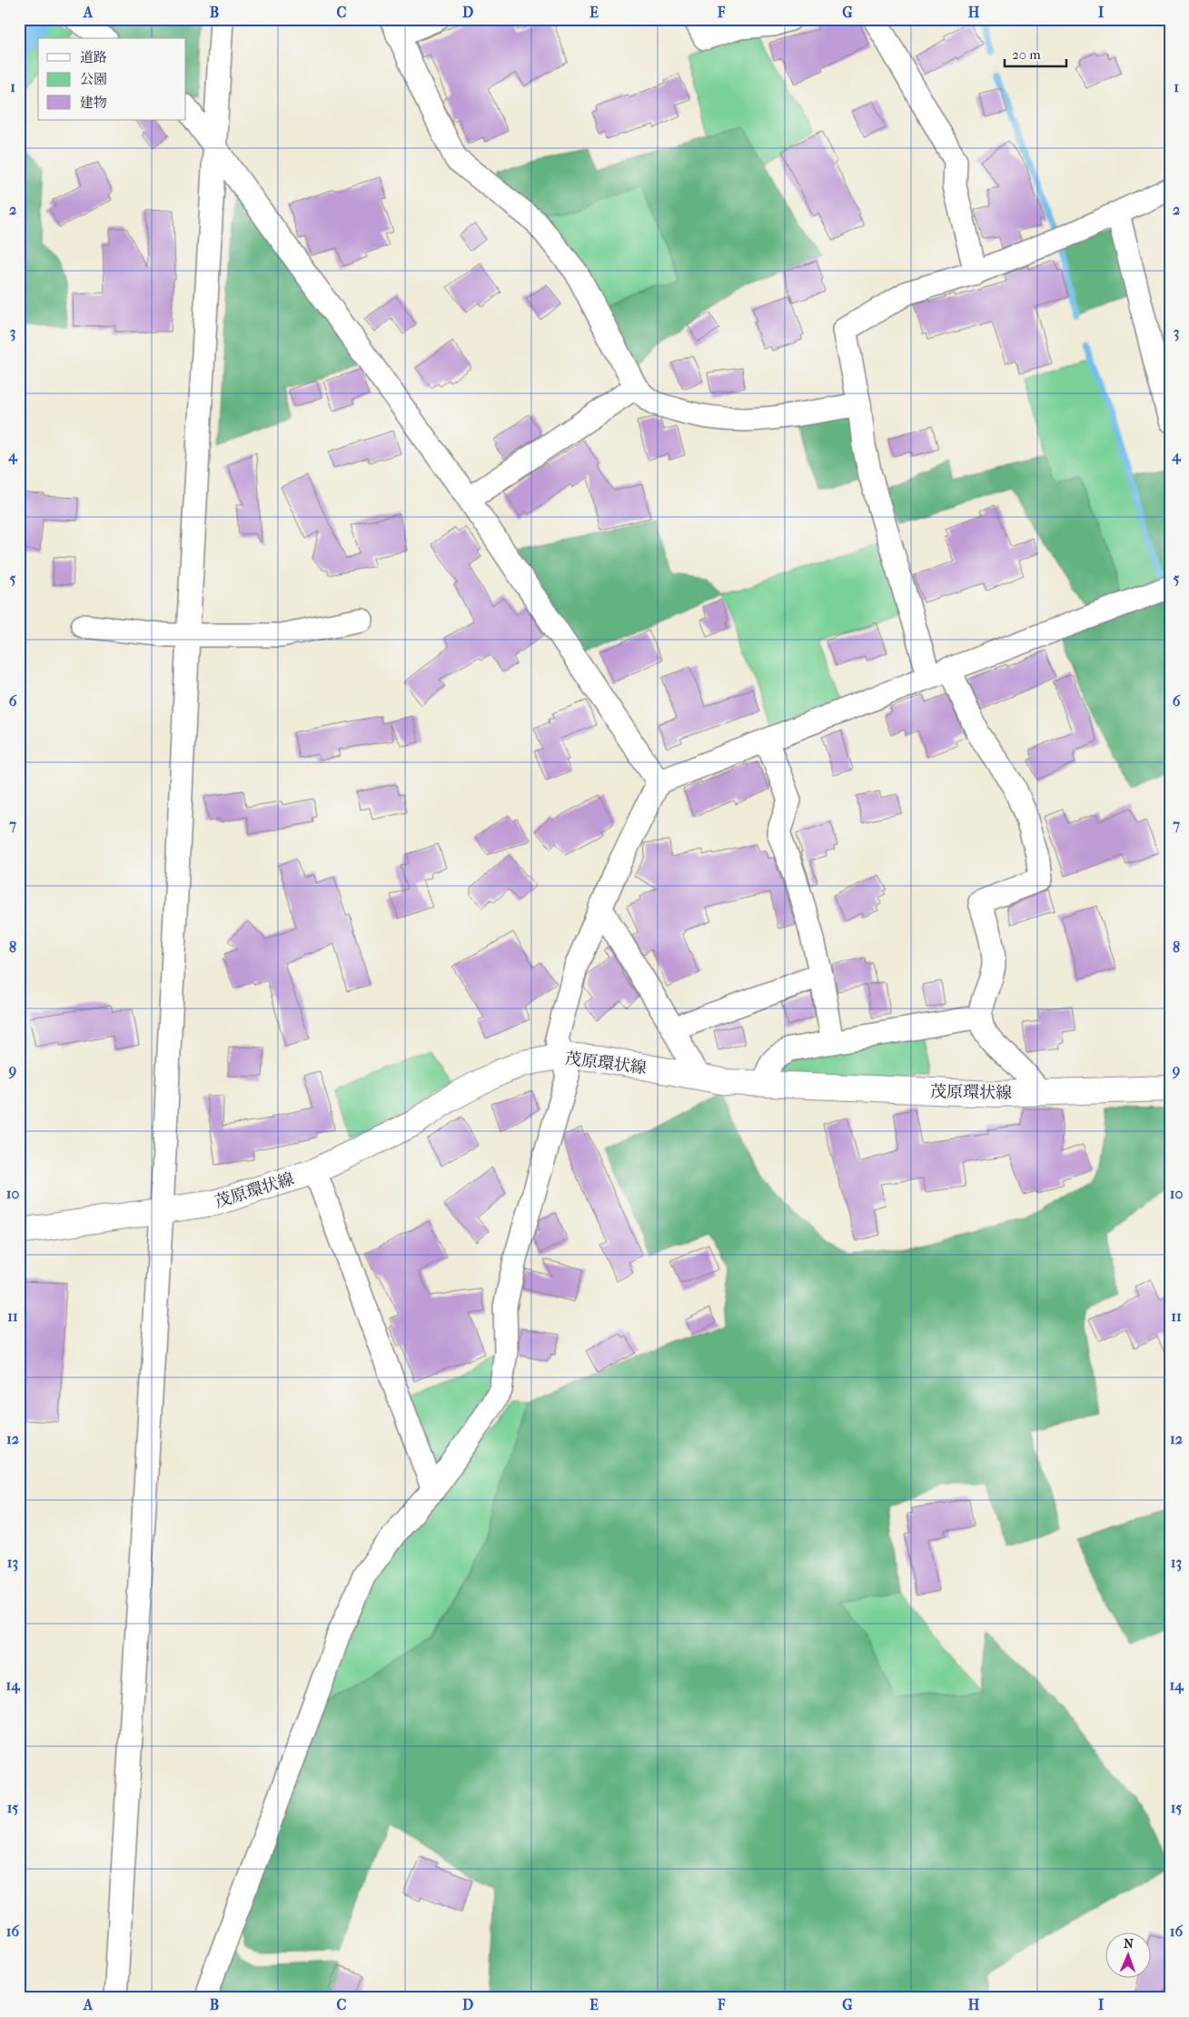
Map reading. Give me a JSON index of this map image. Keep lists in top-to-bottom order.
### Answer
{
  "streets": {
    "main road": ["茂原環状線"]
  },
  "legend": ["道路", "公園", "建物"],
  "scale_bar": "20 m",
  "north": "top",
  "grid": {
    "columns": [
      "A",
      "B",
      "C",
      "D",
      "E",
      "F",
      "G",
      "H",
      "I"
    ],
    "rows": [
      "1",
      "2",
      "3",
      "4",
      "5",
      "6",
      "7",
      "8",
      "9",
      "10",
      "11",
      "12",
      "13",
      "14",
      "15",
      "16"
    ]
  }
}
